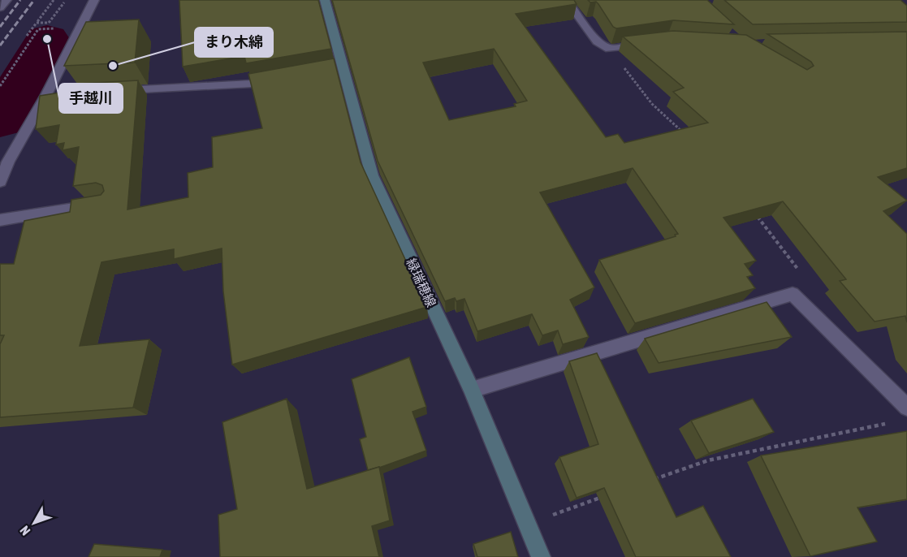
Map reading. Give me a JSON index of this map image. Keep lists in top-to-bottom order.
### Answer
{
  "streets": {
    "main road": ["緑瑞穂線"]
  },
  "places": ["手越川", "まり木綿"],
  "north": "bottom left"
}
